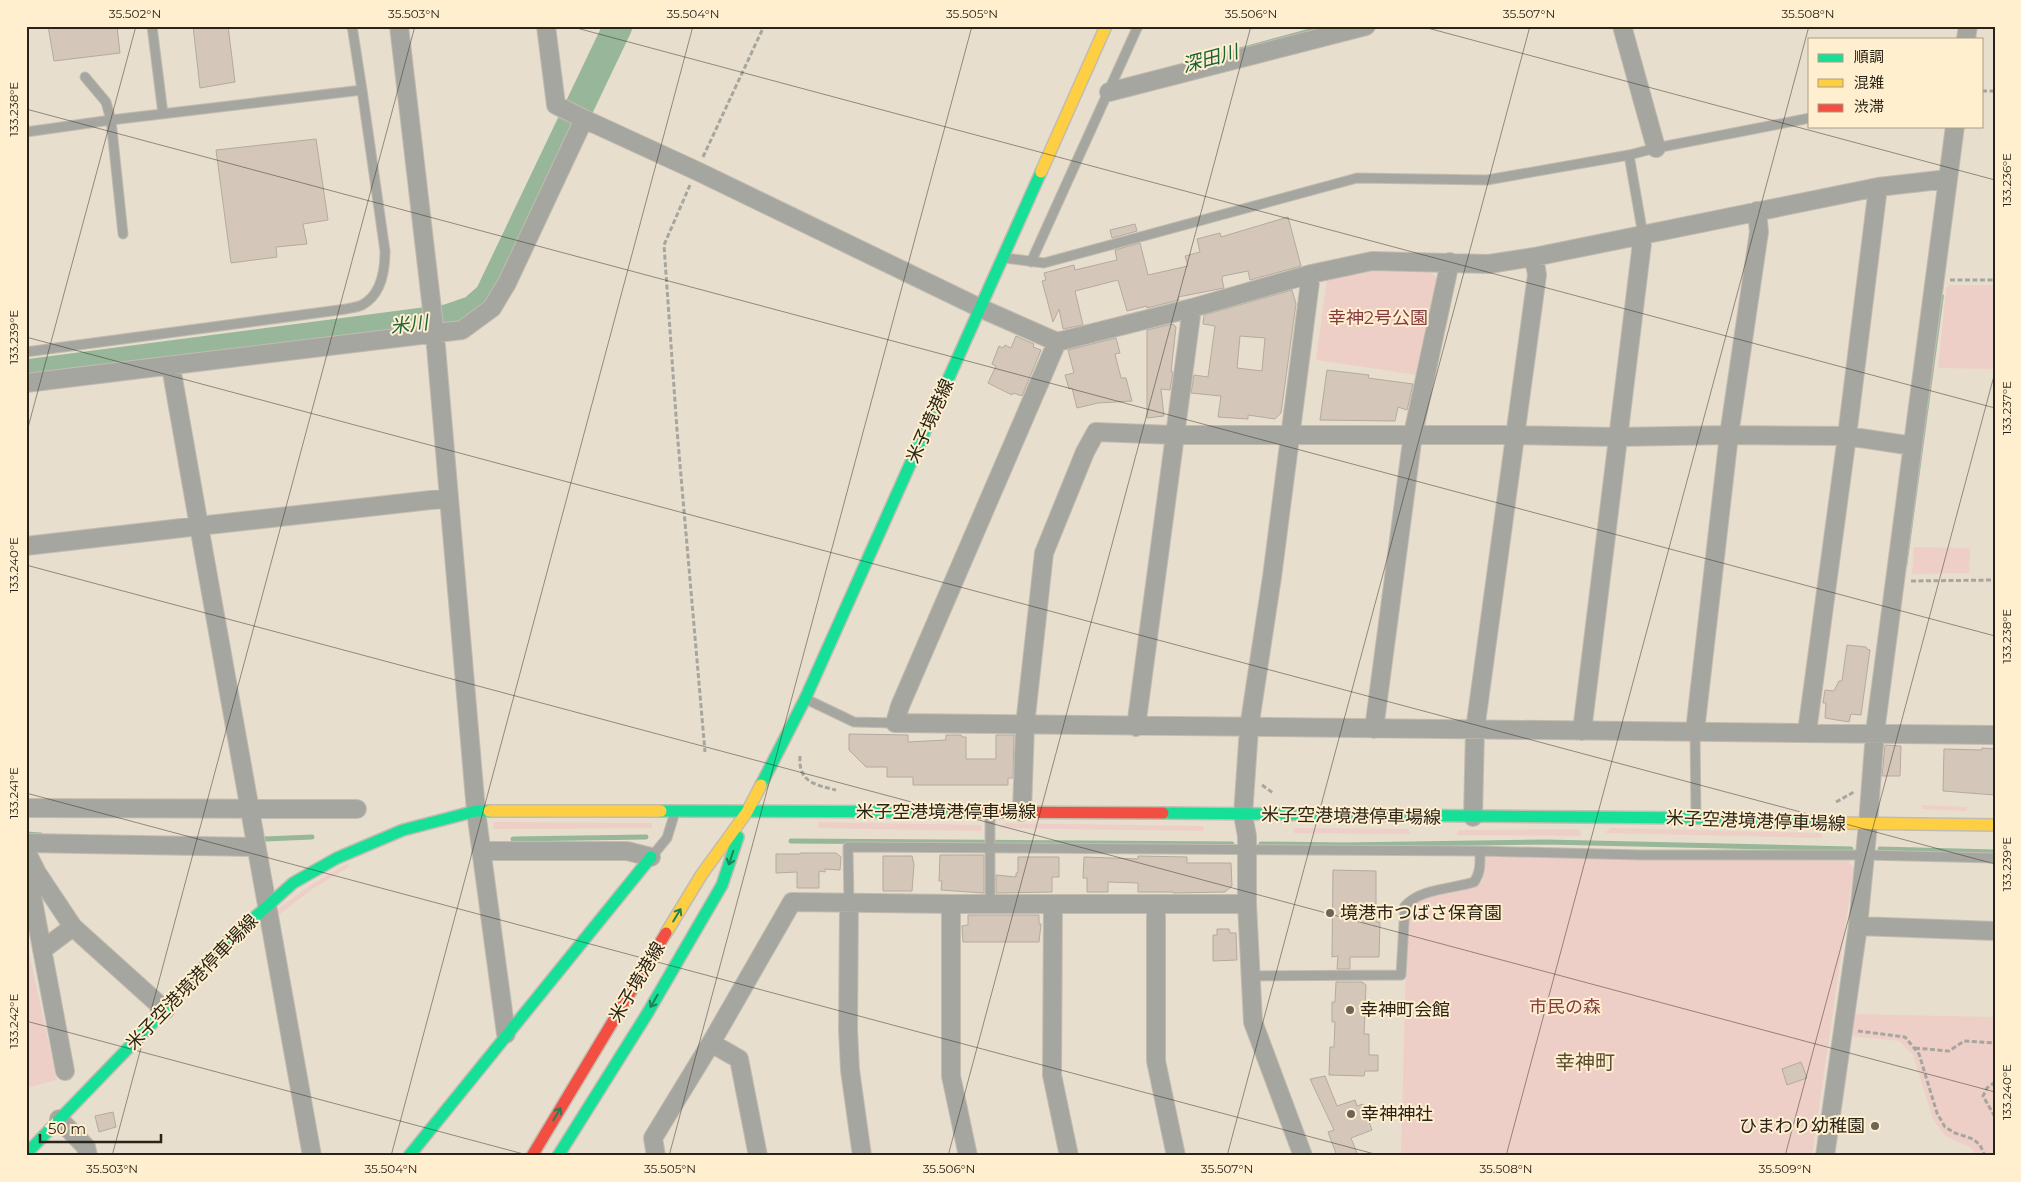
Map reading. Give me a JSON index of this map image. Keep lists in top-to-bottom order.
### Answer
{
  "streets": {
    "main road": ["米子境港線", "米子空港境港停車場線"]
  },
  "crossings": [
    ["米子境港線", "米子空港境港停車場線"]
  ],
  "districts": ["幸神町"],
  "water": ["深田川", "米川"],
  "parks": ["幸神2号公園", "市民の森"],
  "places": [
    "境港市つばさ保育園",
    "幸神町会館",
    "幸神神社",
    "ひまわり幼稚園"
  ],
  "legend": ["順調", "混雑", "渋滞"],
  "scale_bar": "50 m",
  "coordinates": [
    "35.502°N",
    "35.503°N",
    "35.504°N",
    "35.505°N",
    "35.506°N",
    "35.507°N",
    "35.508°N",
    "133.238°E",
    "133.236°E",
    "133.239°E",
    "133.237°E",
    "133.240°E",
    "133.241°E",
    "133.242°E",
    "35.509°N"
  ]
}
